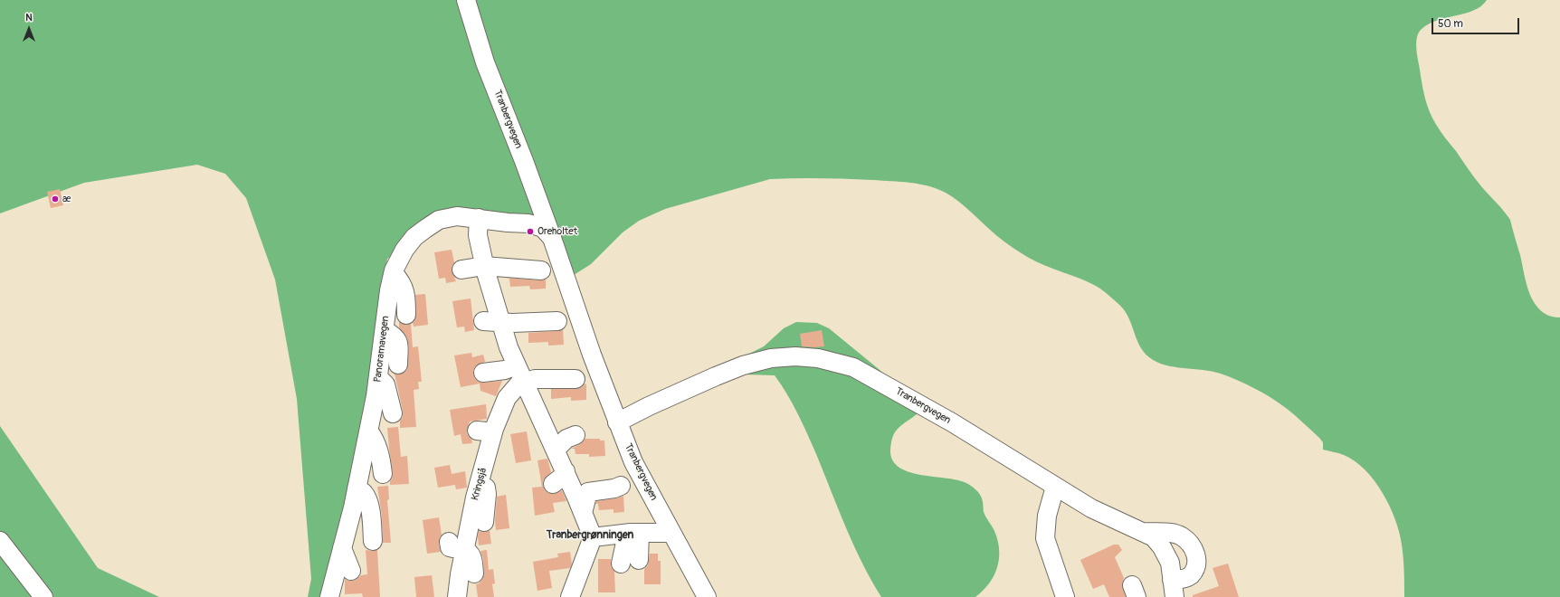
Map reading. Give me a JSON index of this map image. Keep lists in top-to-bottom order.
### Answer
{
  "streets": {
    "street": ["Tranbergvegen", "Panoramavegen", "Kringsjå"]
  },
  "crossings": [
    ["Tranbergvegen", "Panoramavegen"]
  ],
  "districts": ["Tranbergrønningen"],
  "places": ["æ", "Oreholtet"],
  "scale_bar": "50 m",
  "north": "top"
}
